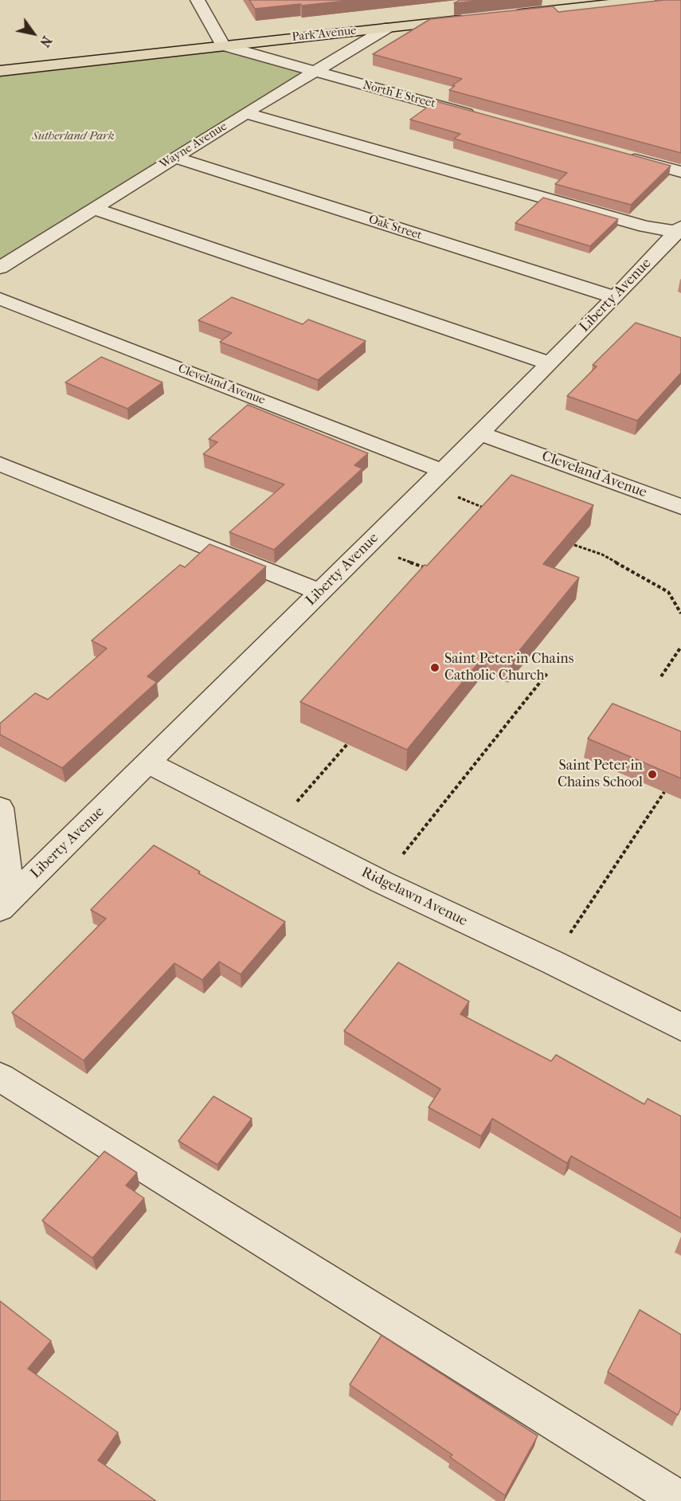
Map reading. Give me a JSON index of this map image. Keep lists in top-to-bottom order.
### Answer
{
  "streets": {
    "main road": ["Park Avenue"],
    "street": [
      "North E Street",
      "Wayne Avenue",
      "Oak Street",
      "Liberty Avenue",
      "Cleveland Avenue",
      "Ridgelawn Avenue"
    ]
  },
  "crossings": [
    ["Park Avenue", "North E Street"],
    ["Park Avenue", "Wayne Avenue"],
    ["North E Street", "Wayne Avenue"],
    ["Wayne Avenue", "Oak Street"],
    ["Oak Street", "Liberty Avenue"],
    ["Liberty Avenue", "Cleveland Avenue"],
    ["Liberty Avenue", "Ridgelawn Avenue"]
  ],
  "parks": ["Sutherland Park"],
  "places": ["Saint Peter in Chains Catholic Church", "Saint Peter in Chains School"],
  "north": "bottom right"
}
